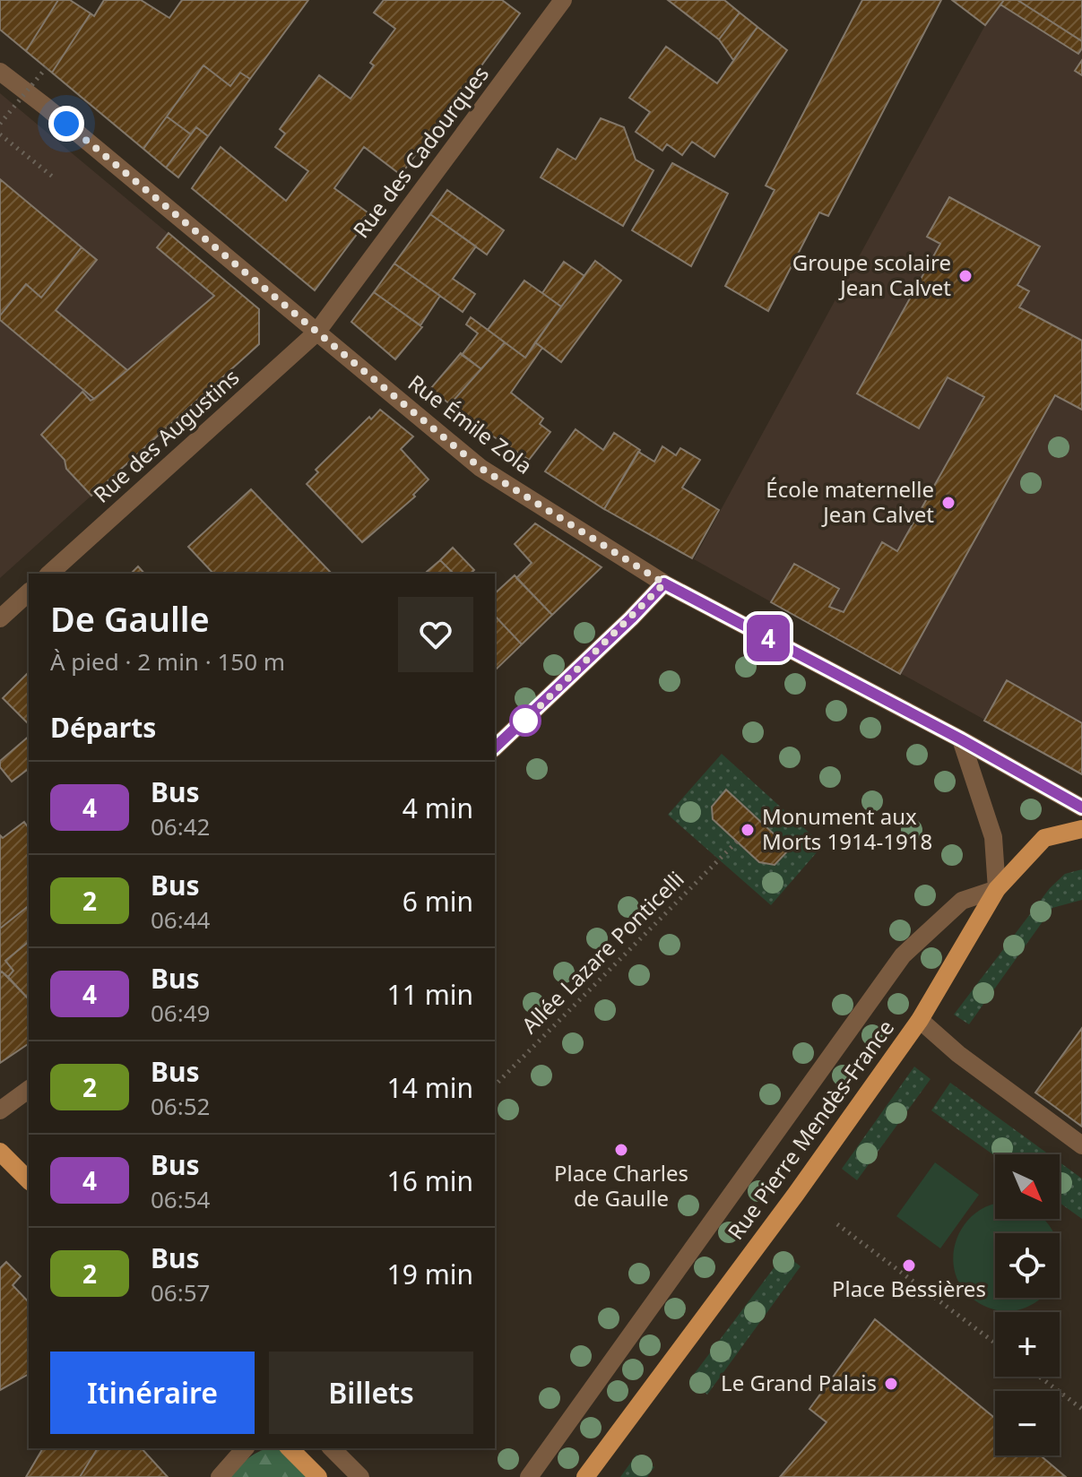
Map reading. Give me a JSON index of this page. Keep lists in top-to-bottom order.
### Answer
{
  "streets": {
    "main road": ["Rue Pierre Mendès-France"],
    "street": ["Rue des Cadourques", "Rue Émile Zola", "Rue des Augustins"],
    "path": ["Allée Lazare Ponticelli"]
  },
  "crossings": [
    ["Rue des Cadourques", "Rue Émile Zola"],
    ["Rue des Cadourques", "Rue des Augustins"],
    ["Rue Émile Zola", "Rue des Augustins"]
  ],
  "places": [
    "Groupe scolaire Jean Calvet",
    "École maternelle Jean Calvet",
    "Monument aux Morts 1914-1918",
    "Place Charles de Gaulle",
    "Place Bessières",
    "Le Grand Palais"
  ],
  "lines": ["bus line 4"],
  "north": "bottom right",
  "page": {
    "on_map": "4",
    "heading": [
      ["De Gaulle", "À pied · 2 min · 150 m"],
      "Départs"
    ],
    "list": [
      {
        "mark": "4",
        "name": "Bus",
        "note": "06:42",
        "value": "4 min"
      },
      {
        "mark": "2",
        "name": "Bus",
        "note": "06:44",
        "value": "6 min"
      },
      {
        "mark": "4",
        "name": "Bus",
        "note": "06:49",
        "value": "11 min"
      },
      {
        "mark": "2",
        "name": "Bus",
        "note": "06:52",
        "value": "14 min"
      },
      {
        "mark": "4",
        "name": "Bus",
        "note": "06:54",
        "value": "16 min"
      },
      {
        "mark": "2",
        "name": "Bus",
        "note": "06:57",
        "value": "19 min"
      }
    ],
    "map_buttons": ["+", "−"],
    "buttons": ["Itinéraire", "Billets"]
  }
}
